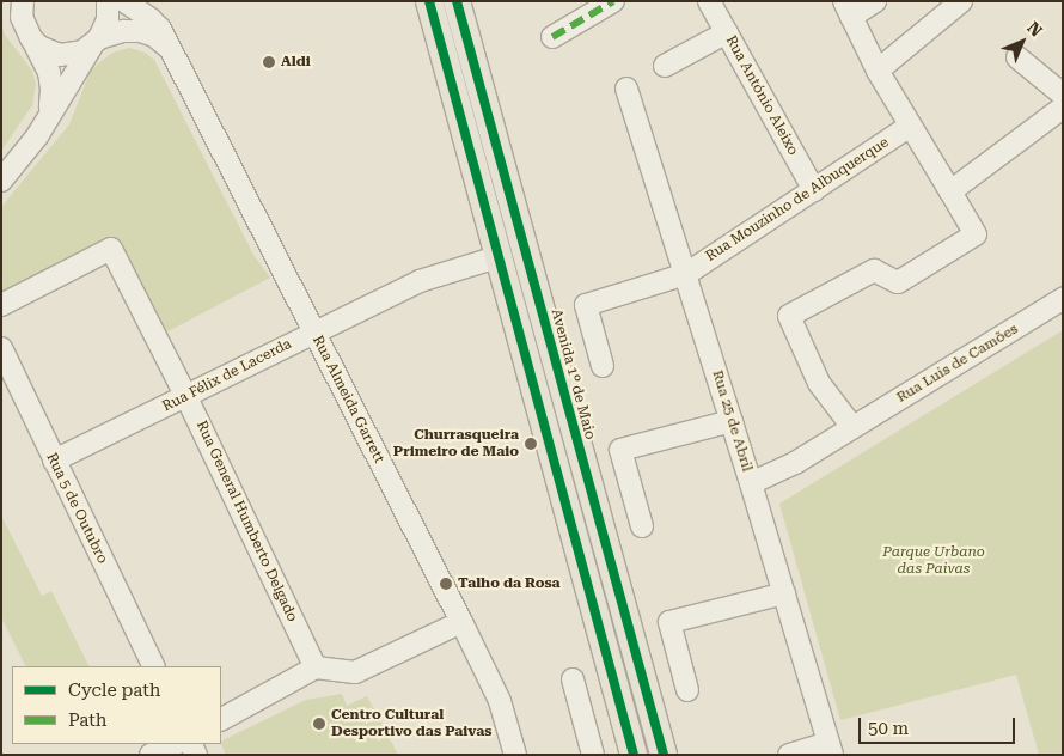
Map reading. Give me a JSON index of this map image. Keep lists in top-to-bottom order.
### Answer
{
  "streets": {
    "main road": ["Avenida 1º de Maio"],
    "street": [
      "Rua António Aleixo",
      "Rua Mouzinho de Albuquerque",
      "Rua Luis de Camões",
      "Rua Félix de Lacerda",
      "Rua Almeida Garrett",
      "Rua 25 de Abril",
      "Rua 5 de Outubro",
      "Rua General Humberto Delgado"
    ]
  },
  "crossings": [
    ["Rua António Aleixo", "Rua Mouzinho de Albuquerque"],
    ["Rua Mouzinho de Albuquerque", "Rua 25 de Abril"],
    ["Rua Luis de Camões", "Rua 25 de Abril"],
    ["Rua Félix de Lacerda", "Rua Almeida Garrett"],
    ["Rua Félix de Lacerda", "Rua 5 de Outubro"],
    ["Rua Félix de Lacerda", "Rua General Humberto Delgado"]
  ],
  "parks": ["Parque Urbano das Paivas"],
  "places": [
    "Aldi",
    "Churrasqueira Primeiro de Maio",
    "Talho da Rosa",
    "Centro Cultural Desportivo das Paivas"
  ],
  "legend": ["Cycle path", "Path"],
  "scale_bar": "50 m",
  "north": "top right"
}
